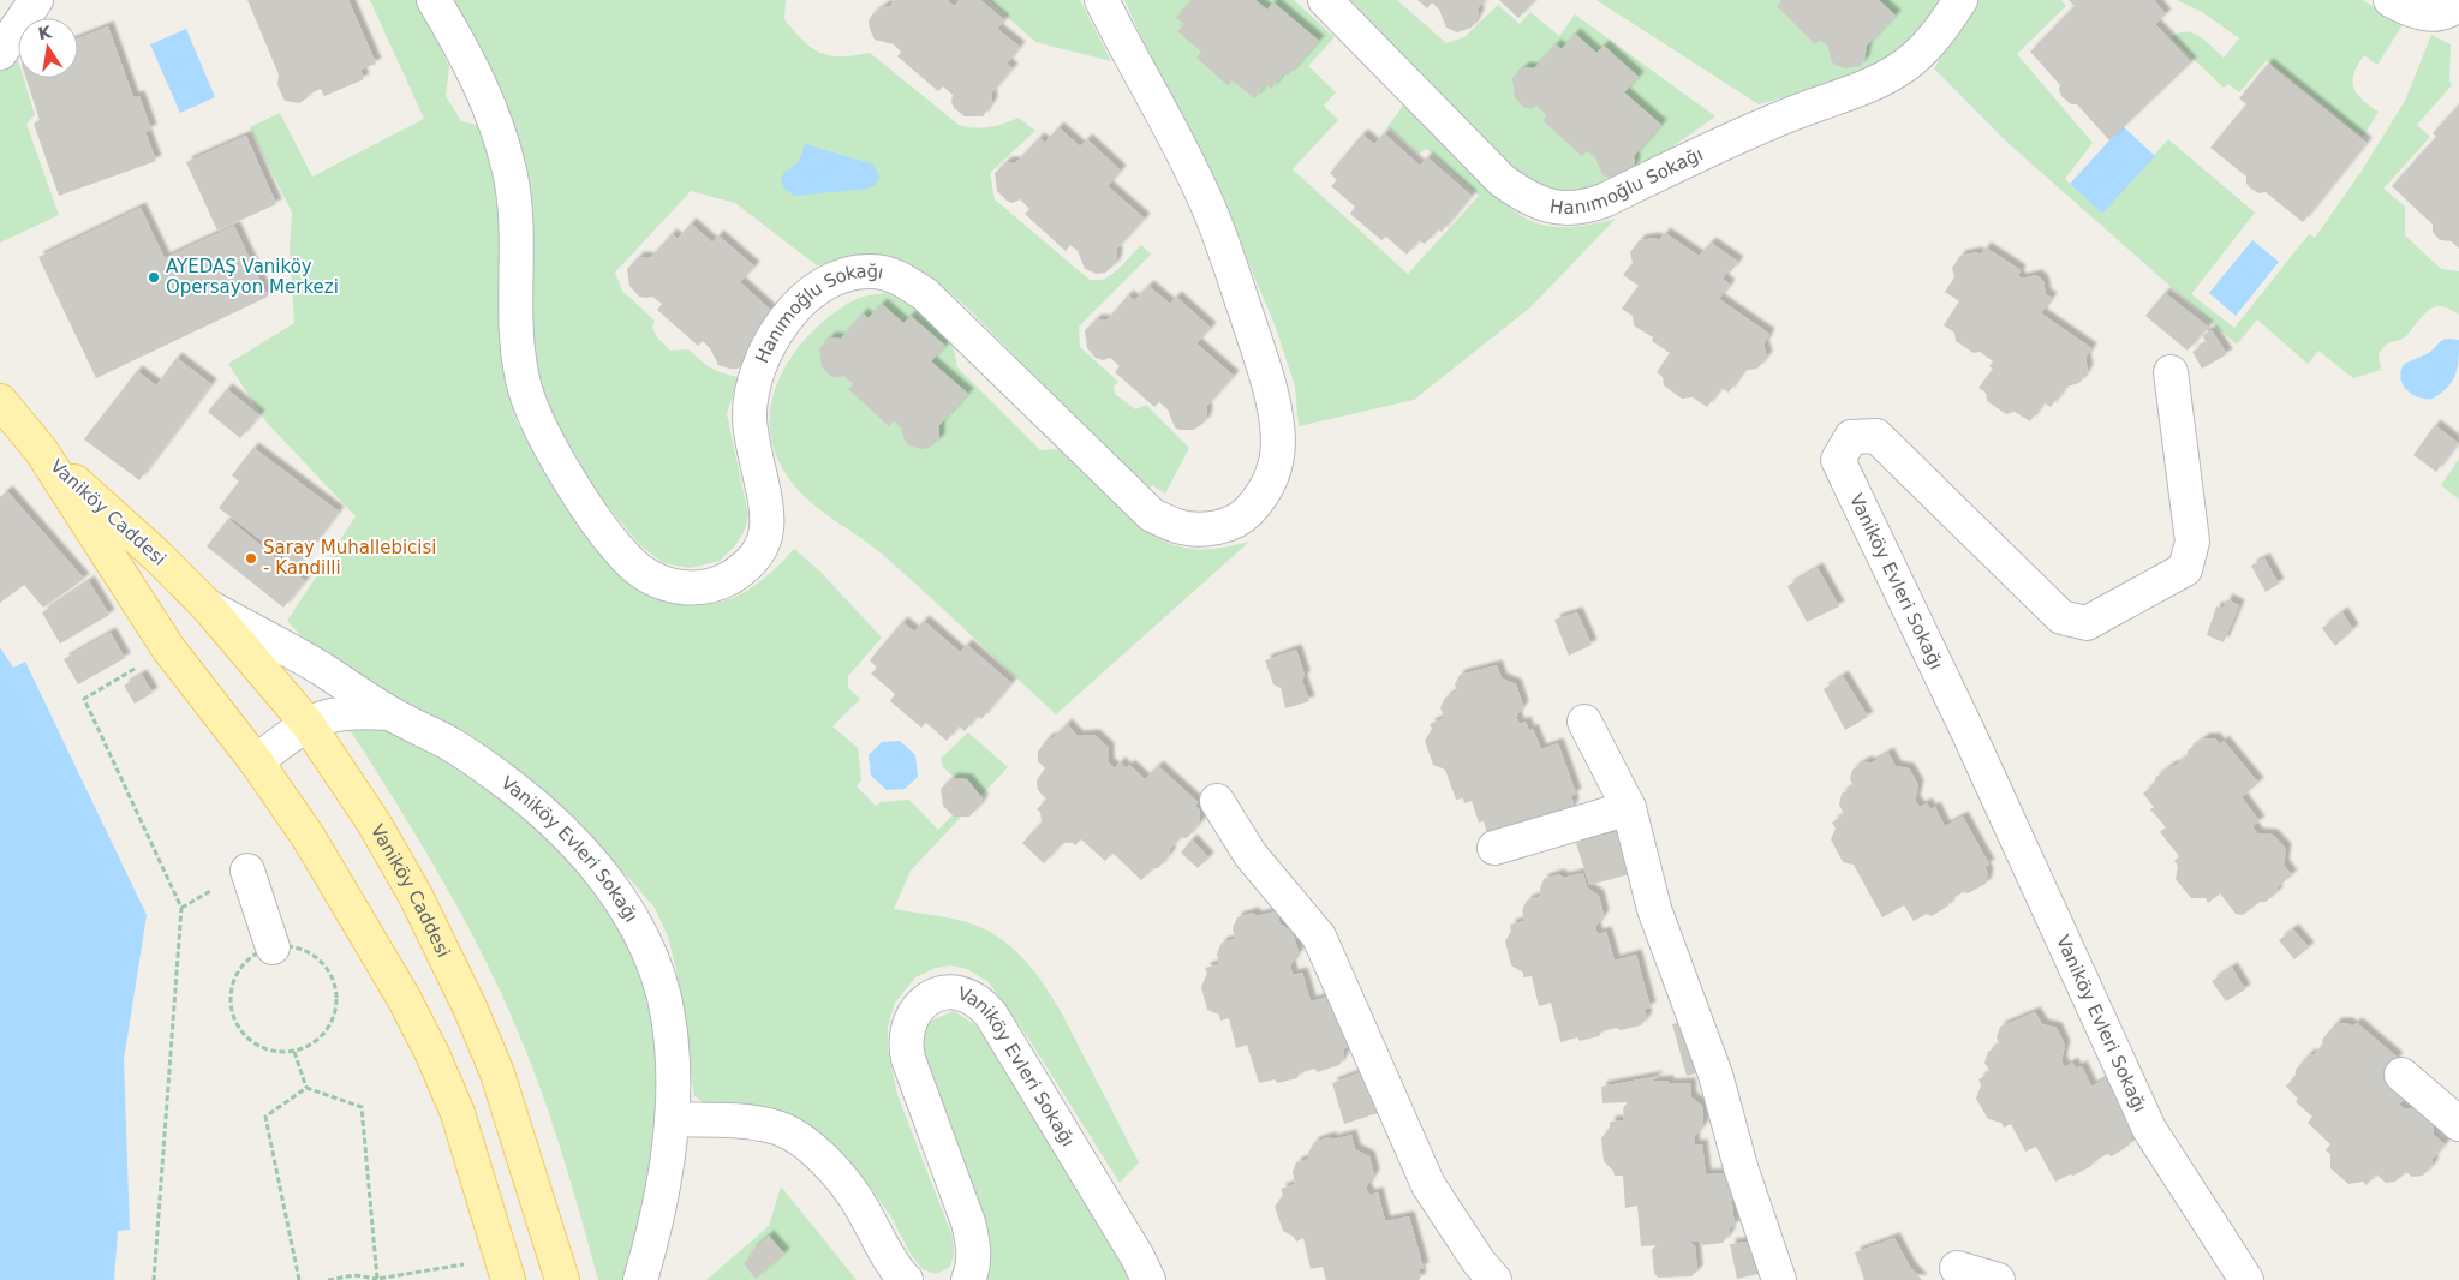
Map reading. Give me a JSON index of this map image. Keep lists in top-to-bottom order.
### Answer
{
  "streets": {
    "main road": ["Vaniköy Caddesi"],
    "street": ["Hanımoğlu Sokağı", "Vaniköy Evleri Sokağı"]
  },
  "crossings": [
    ["Vaniköy Caddesi", "Vaniköy Evleri Sokağı"]
  ],
  "places": ["AYEDAŞ Vaniköy Opersayon Merkezi", "Saray Muhallebicisi - Kandilli"],
  "north": "top"
}
